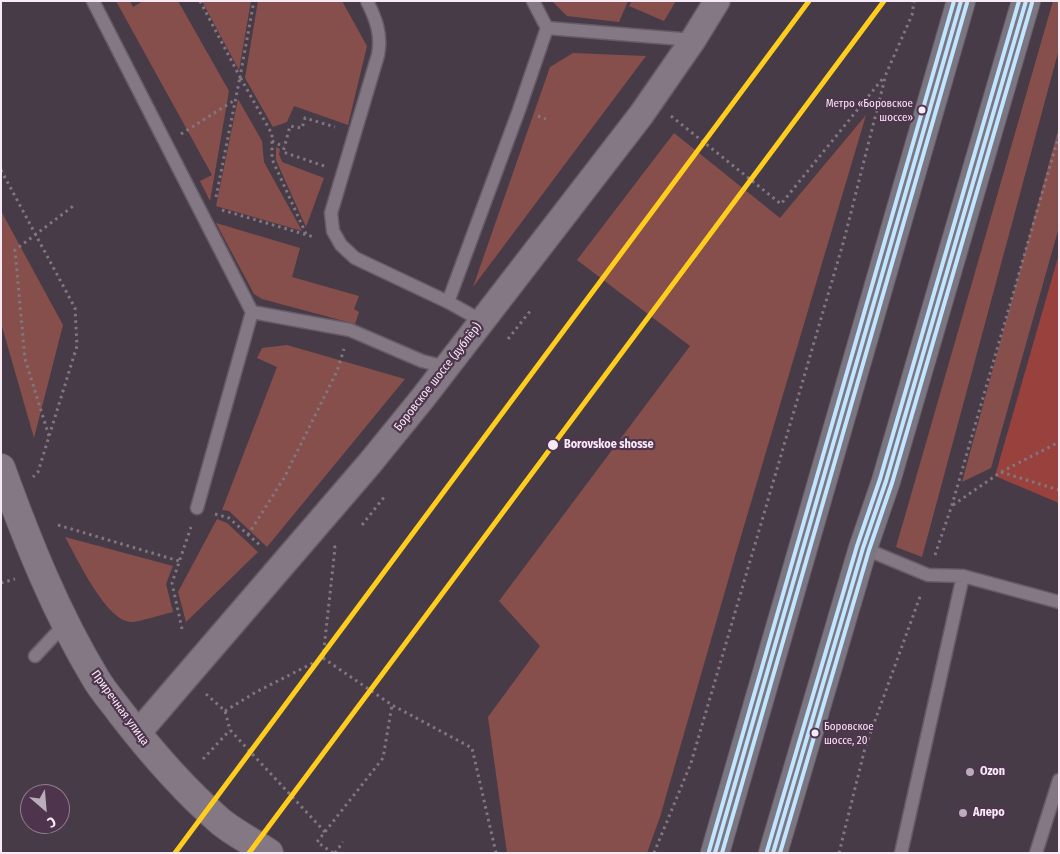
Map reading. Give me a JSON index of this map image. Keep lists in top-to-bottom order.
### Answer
{
  "streets": {
    "street": ["Боровское шоссе (дублёр)", "Приречная улица"]
  },
  "crossings": [
    ["Боровское шоссе (дублёр)", "Приречная улица"]
  ],
  "places": [
    "Метро «Боровское шоссе»",
    "Borovskoe shosse",
    "Боровское шоссе, 20",
    "Ozon",
    "Алеро"
  ],
  "north": "bottom right"
}
